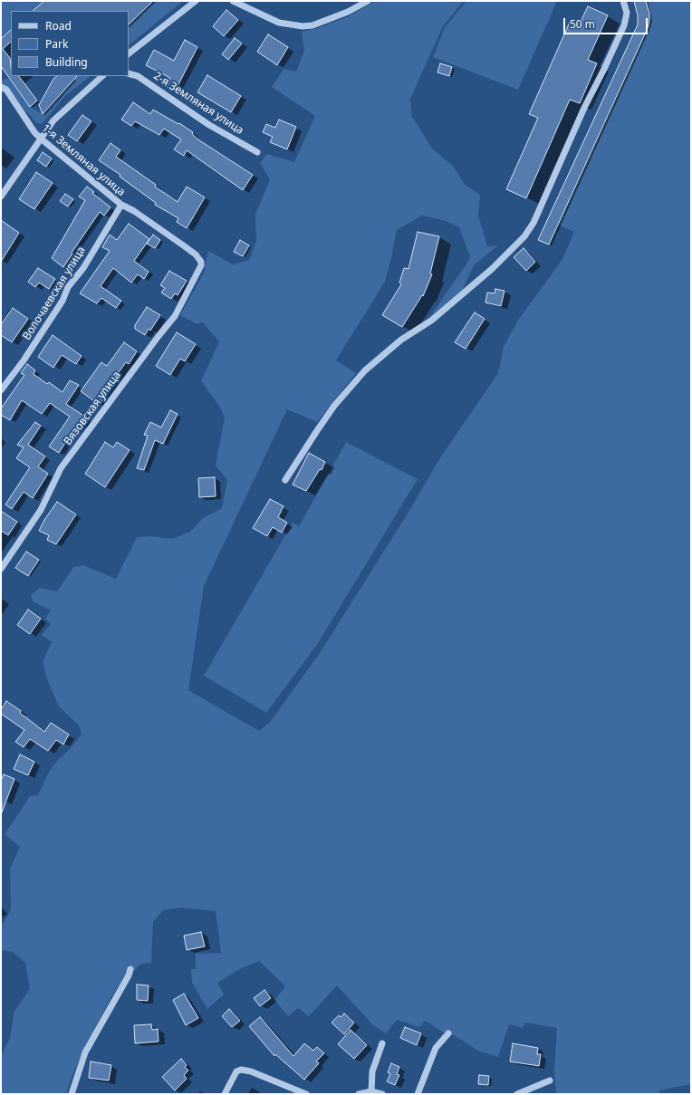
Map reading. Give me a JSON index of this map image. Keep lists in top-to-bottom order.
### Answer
{
  "streets": {
    "street": [
      "2-я Земляная улица",
      "1-я Земляная улица",
      "Волочаевская улица",
      "Вязовская улица"
    ]
  },
  "crossings": [
    ["1-я Земляная улица", "Волочаевская улица"],
    ["1-я Земляная улица", "Вязовская улица"]
  ],
  "legend": ["Road", "Park", "Building"],
  "scale_bar": "50 m"
}
